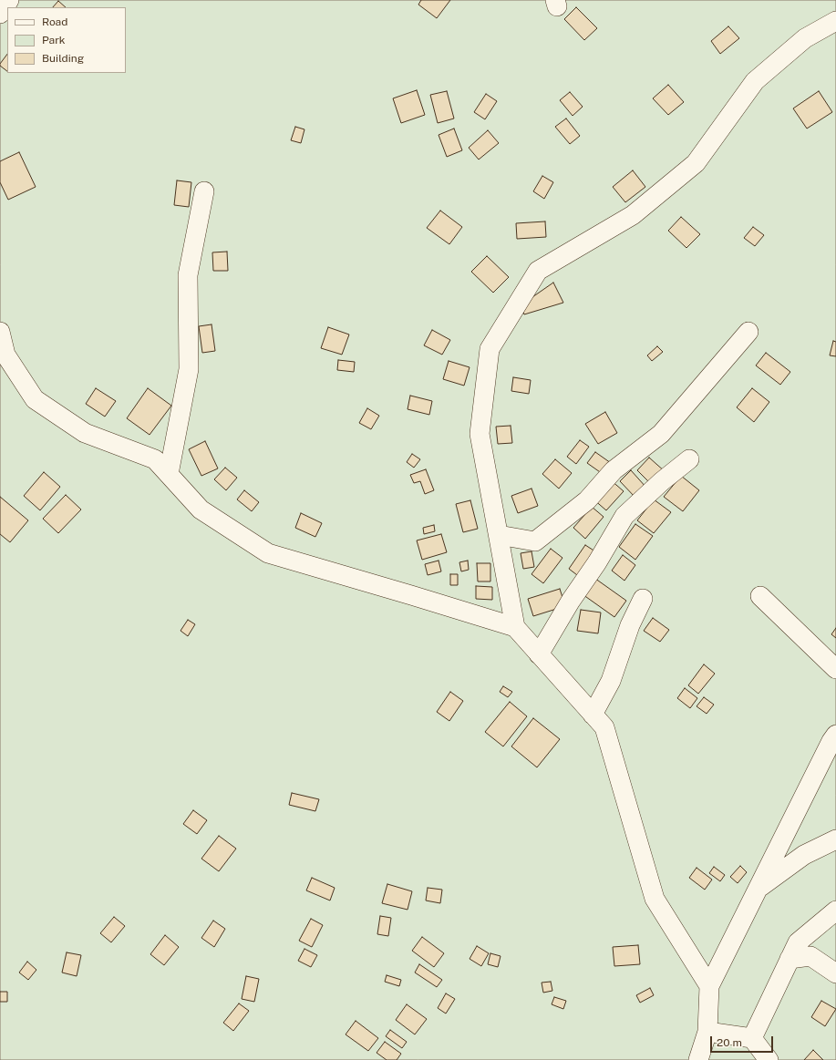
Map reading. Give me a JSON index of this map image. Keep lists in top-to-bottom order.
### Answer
{
  "legend": ["Road", "Park", "Building"],
  "scale_bar": "20 m"
}
